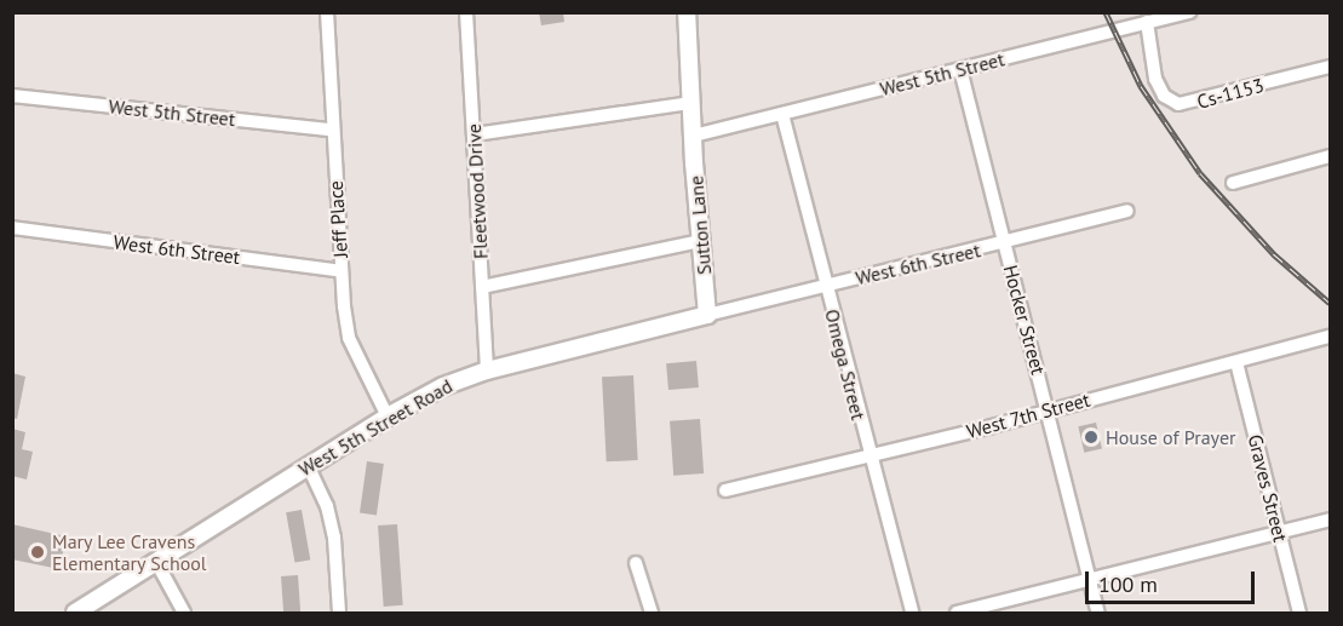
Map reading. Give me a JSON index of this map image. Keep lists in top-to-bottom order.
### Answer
{
  "streets": {
    "street": [
      "West 5th Street",
      "Cs-1153",
      "Fleetwood Drive",
      "Jeff Place",
      "Sutton Lane",
      "West 6th Street",
      "Hocker Street",
      "Omega Street",
      "West 7th Street",
      "West 5th Street Road",
      "Graves Street"
    ]
  },
  "crossings": [
    ["West 5th Street", "Cs-1153"],
    ["West 5th Street", "Jeff Place"],
    ["West 5th Street", "Sutton Lane"],
    ["West 5th Street", "Hocker Street"],
    ["West 5th Street", "Omega Street"],
    ["Fleetwood Drive", "West 5th Street Road"],
    ["Jeff Place", "West 6th Street"],
    ["Jeff Place", "West 5th Street Road"],
    ["Sutton Lane", "West 6th Street"],
    ["Sutton Lane", "West 5th Street Road"],
    ["West 6th Street", "Hocker Street"],
    ["West 6th Street", "Omega Street"],
    ["West 6th Street", "West 5th Street Road"],
    ["Hocker Street", "West 7th Street"],
    ["Omega Street", "West 7th Street"],
    ["West 7th Street", "Graves Street"]
  ],
  "places": ["House of Prayer", "Mary Lee Cravens Elementary School"],
  "scale_bar": "100 m"
}
